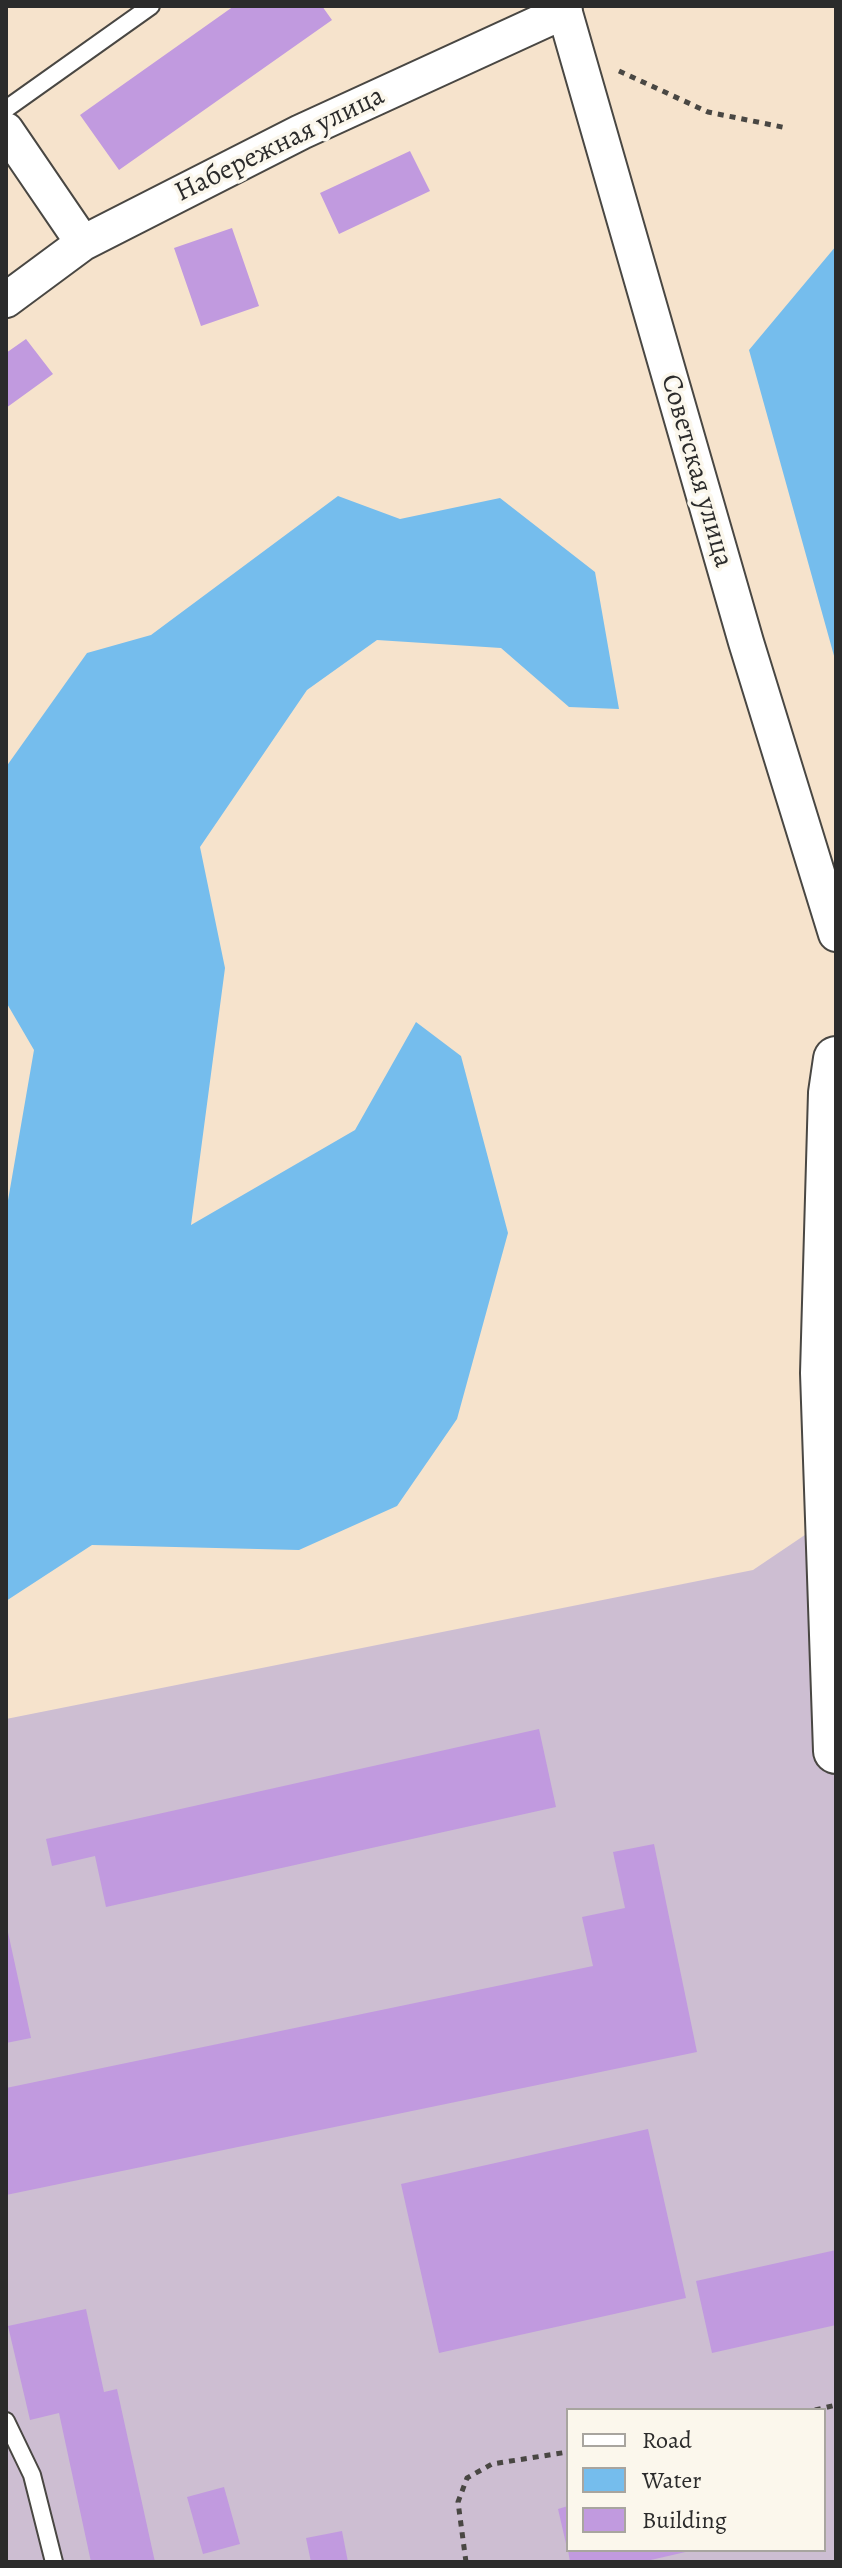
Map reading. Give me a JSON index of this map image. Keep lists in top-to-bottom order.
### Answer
{
  "streets": {
    "street": ["Набережная улица", "Советская улица"]
  },
  "crossings": [
    ["Набережная улица", "Советская улица"]
  ],
  "legend": ["Road", "Water", "Building"]
}
